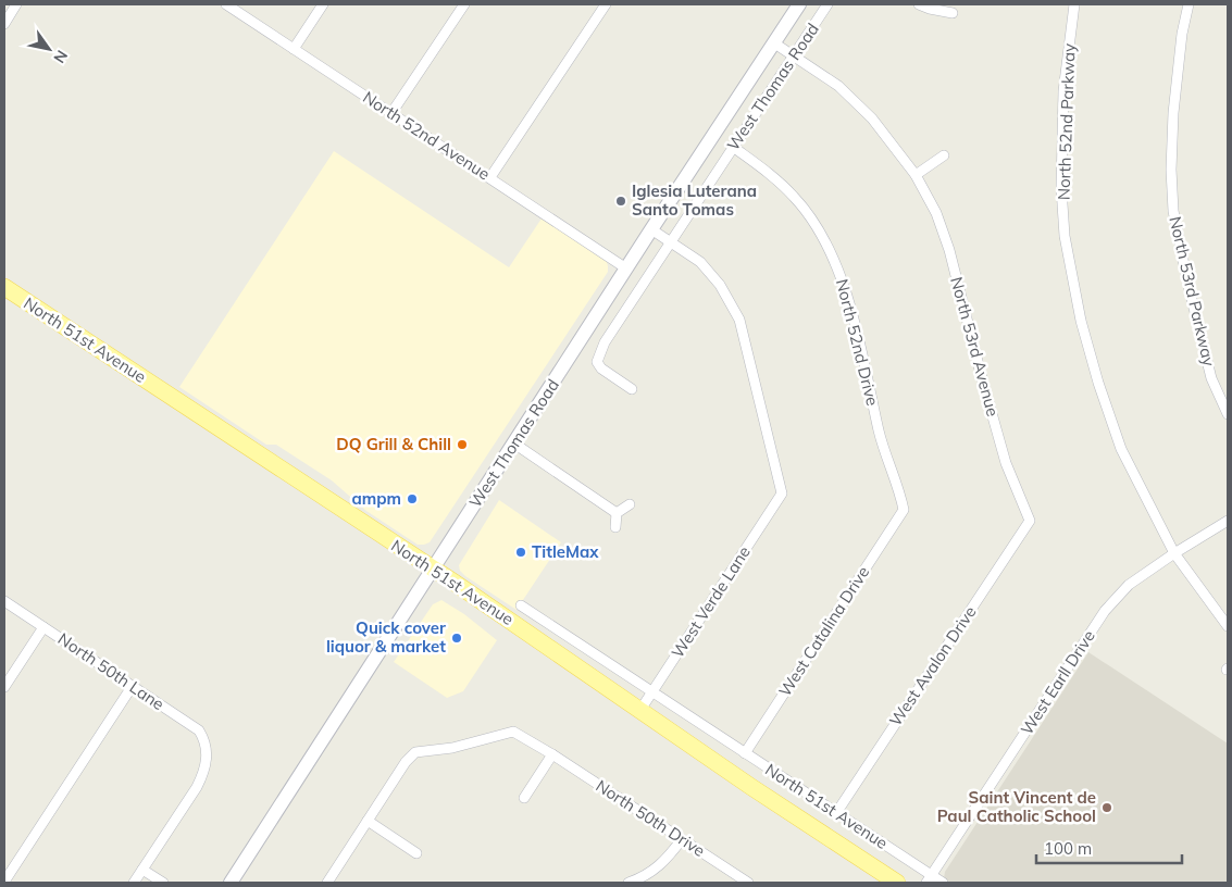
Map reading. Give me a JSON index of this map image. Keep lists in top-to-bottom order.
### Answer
{
  "streets": {
    "main road": ["West Thomas Road", "North 51st Avenue"],
    "street": [
      "North 52nd Parkway",
      "North 52nd Avenue",
      "North 53rd Parkway",
      "North 52nd Drive",
      "North 53rd Avenue",
      "West Verde Lane",
      "West Catalina Drive",
      "West Avalon Drive",
      "North 50th Lane",
      "West Earll Drive",
      "North 50th Drive"
    ]
  },
  "crossings": [
    ["West Thomas Road", "North 52nd Avenue"],
    ["West Thomas Road", "North 51st Avenue"],
    ["West Thomas Road", "North 52nd Drive"],
    ["West Thomas Road", "North 53rd Avenue"],
    ["West Thomas Road", "West Verde Lane"],
    ["North 52nd Parkway", "West Earll Drive"],
    ["North 51st Avenue", "West Verde Lane"],
    ["North 51st Avenue", "West Catalina Drive"],
    ["North 51st Avenue", "West Avalon Drive"],
    ["North 51st Avenue", "West Earll Drive"],
    ["North 52nd Drive", "West Catalina Drive"],
    ["North 53rd Avenue", "West Avalon Drive"]
  ],
  "places": [
    "Iglesia Luterana Santo Tomas",
    "DQ Grill & Chill",
    "ampm",
    "TitleMax",
    "Quick cover liquor & market",
    "Saint Vincent de Paul Catholic School"
  ],
  "scale_bar": "100 m",
  "north": "bottom right"
}
